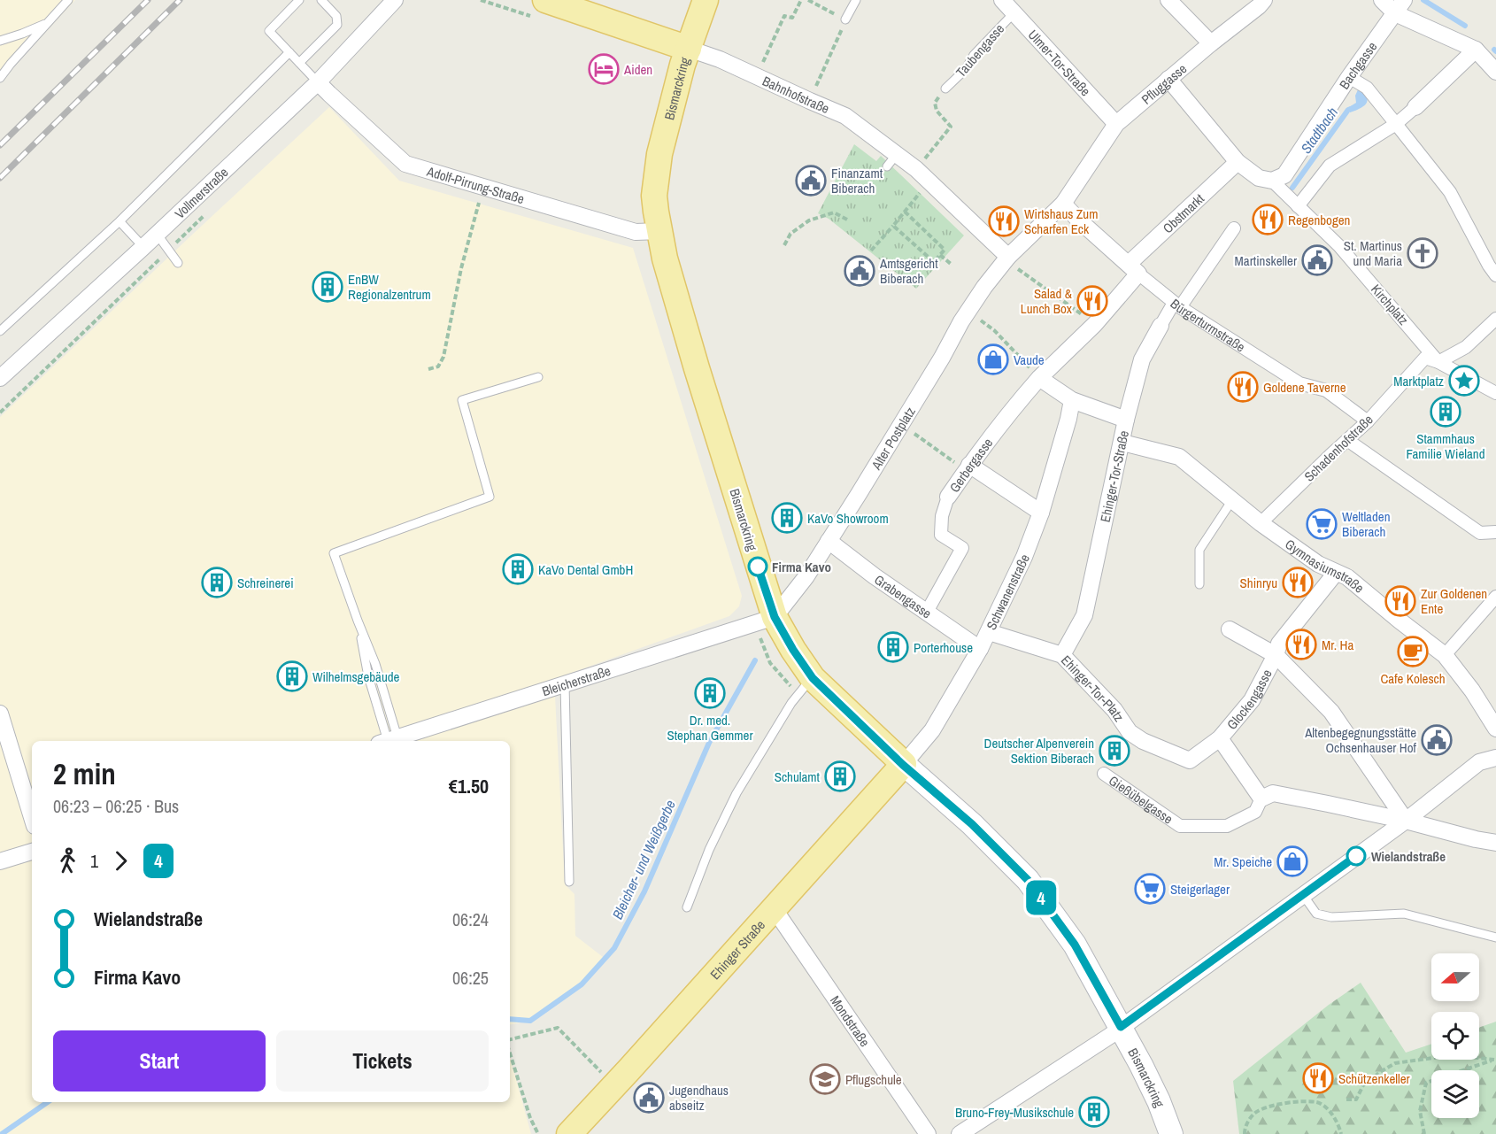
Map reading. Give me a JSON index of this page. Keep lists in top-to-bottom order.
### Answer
{
  "streets": {
    "main road": ["Bismarckring", "Bahnhofstraße", "Ehinger Straße"],
    "street": [
      "Ulmer-Tor-Straße",
      "Bachgasse",
      "Pfluggasse",
      "Adolf-Pirrung-Straße",
      "Vollmerstraße",
      "Obstmarkt",
      "Kirchplatz",
      "Bürgerturmstraße",
      "Alter Postplatz",
      "Schadenhofstraße",
      "Gerbergasse",
      "Ehinger-Tor-Straße",
      "Gymnasiumstraße",
      "Schwanenstraße",
      "Grabengasse",
      "Bleicherstraße",
      "Ehinger-Tor-Platz",
      "Glockengasse",
      "Gießübelgasse",
      "Mondstraße"
    ],
    "lane": ["Taubengasse"]
  },
  "crossings": [
    ["Taubengasse", "Ulmer-Tor-Straße"],
    ["Ulmer-Tor-Straße", "Pfluggasse"],
    ["Bachgasse", "Kirchplatz"],
    ["Bismarckring", "Bahnhofstraße"],
    ["Bismarckring", "Adolf-Pirrung-Straße"],
    ["Bismarckring", "Alter Postplatz"],
    ["Bismarckring", "Schwanenstraße"],
    ["Bismarckring", "Bleicherstraße"],
    ["Bismarckring", "Ehinger Straße"],
    ["Bahnhofstraße", "Alter Postplatz"],
    ["Adolf-Pirrung-Straße", "Vollmerstraße"],
    ["Obstmarkt", "Bürgerturmstraße"],
    ["Kirchplatz", "Schadenhofstraße"],
    ["Bürgerturmstraße", "Schadenhofstraße"],
    ["Bürgerturmstraße", "Ehinger-Tor-Straße"],
    ["Alter Postplatz", "Grabengasse"],
    ["Alter Postplatz", "Bleicherstraße"],
    ["Schadenhofstraße", "Gymnasiumstraße"],
    ["Gerbergasse", "Grabengasse"],
    ["Ehinger-Tor-Straße", "Gymnasiumstraße"],
    ["Ehinger-Tor-Straße", "Ehinger-Tor-Platz"],
    ["Gymnasiumstraße", "Glockengasse"],
    ["Schwanenstraße", "Grabengasse"],
    ["Schwanenstraße", "Ehinger-Tor-Platz"],
    ["Schwanenstraße", "Ehinger Straße"],
    ["Ehinger-Tor-Platz", "Glockengasse"],
    ["Ehinger Straße", "Mondstraße"]
  ],
  "water": ["Stadtbach", "Bleicher- und Weißgerbe"],
  "places": {
    "hotel": ["Aiden"],
    "public building": [
      "Finanzamt Biberach",
      "Martinskeller",
      "Amtsgericht Biberach",
      "Altenbegegnungsstätte Ochsenhauser Hof",
      "Jugendhaus abseitz"
    ],
    "restaurant": [
      "Regenbogen",
      "Wirtshaus Zum Scharfen Eck",
      "Salad & Lunch Box",
      "Goldene Taverne",
      "Shinryu",
      "Zur Goldenen Ente",
      "Mr. Ha",
      "Schützenkeller"
    ],
    "church": ["St. Martinus und Maria"],
    "building": [
      "EnBW Regionalzentrum",
      "Stammhaus Familie Wieland",
      "KaVo Showroom",
      "KaVo Dental GmbH",
      "Schreinerei",
      "Porterhouse",
      "Wilhelmsgebäude",
      "Dr. med. Stephan Gemmer",
      "Deutscher Alpenverein Sektion Biberach",
      "Schulamt",
      "Bruno-Frey-Musikschule"
    ],
    "shop": ["Vaude", "Mr. Speiche"],
    "place": ["Marktplatz"],
    "supermarket": ["Weltladen Biberach", "Steigerlager"],
    "other": ["Firma Kavo", "Wielandstraße"],
    "cafe": ["Cafe Kolesch"],
    "school or university": ["Pflugschule"]
  },
  "lines": ["bus line 4"],
  "north": "left",
  "page": {
    "on_map": "4",
    "heading": ["2 min", "06:23 – 06:25 · Bus", "€1.50"],
    "legs": ["1", "4"],
    "list": [
      {
        "name": "Wielandstraße",
        "value": "06:24"
      },
      {
        "name": "Firma Kavo",
        "value": "06:25"
      }
    ],
    "buttons": ["Start", "Tickets"]
  }
}
